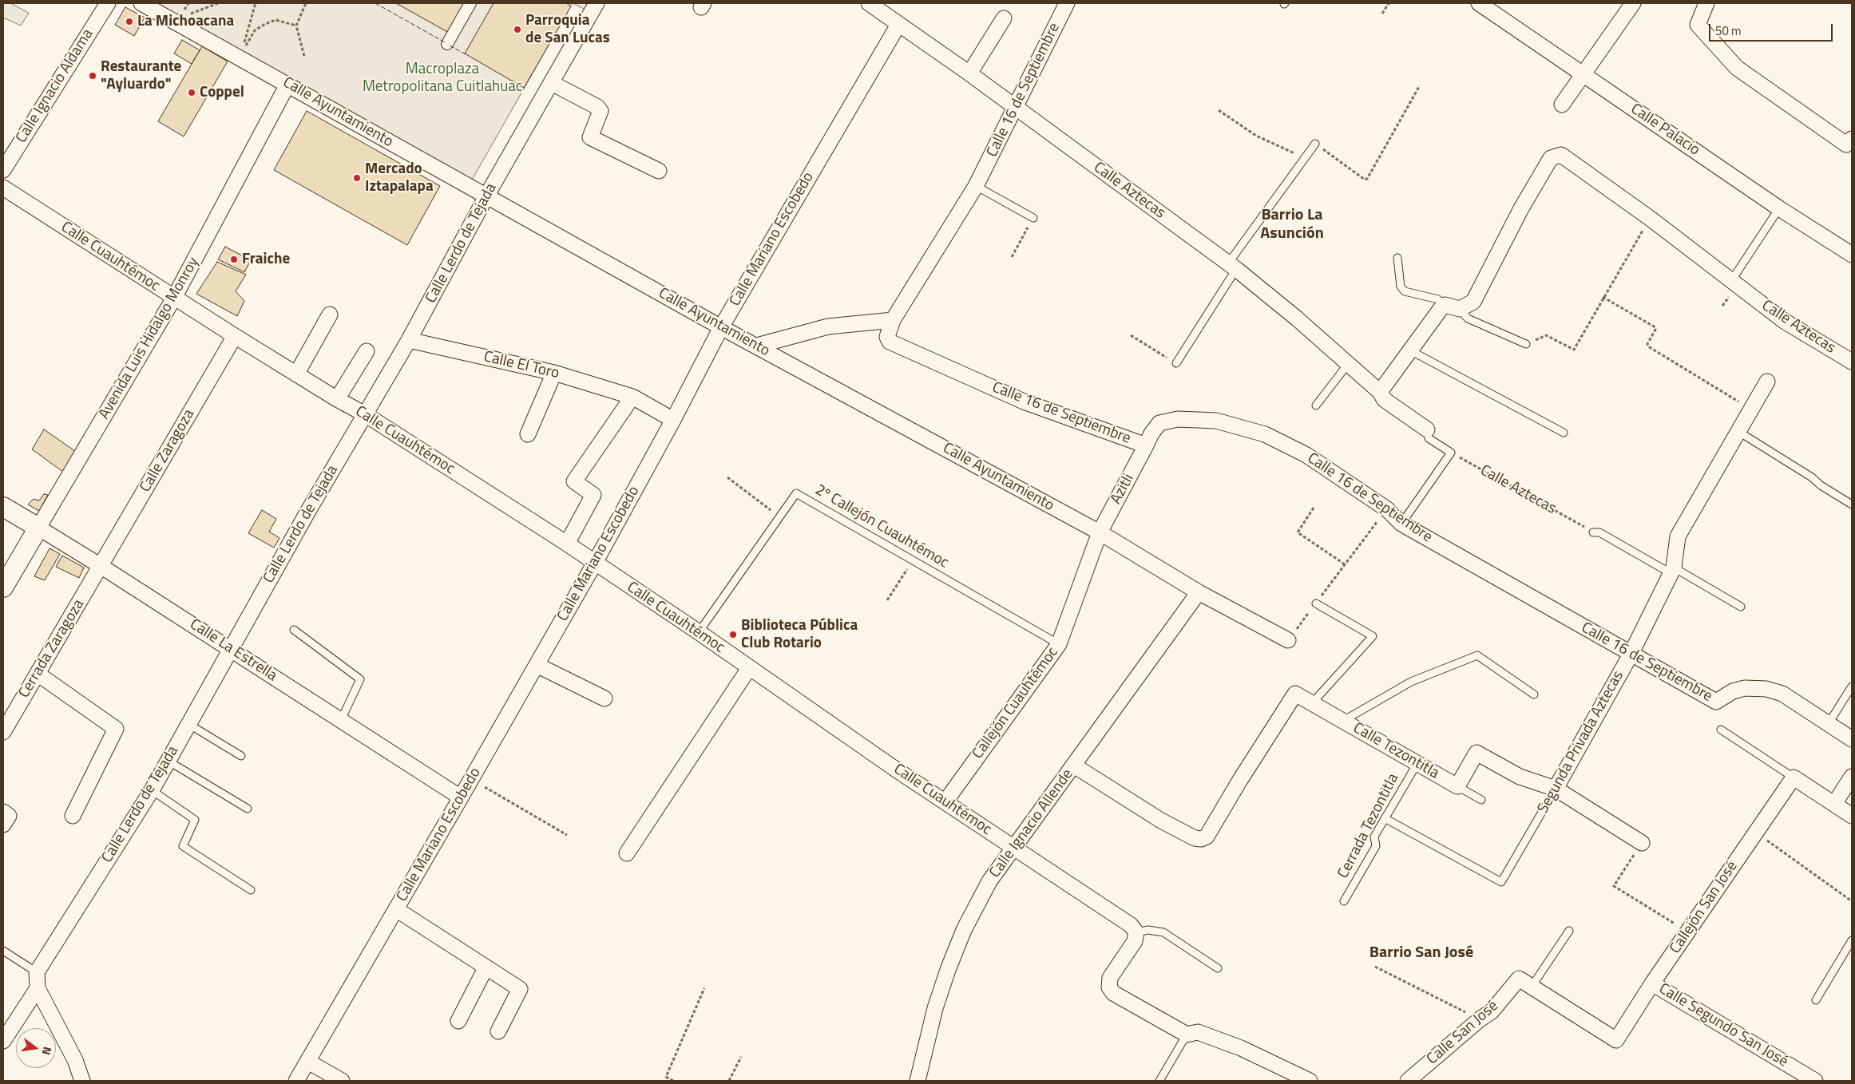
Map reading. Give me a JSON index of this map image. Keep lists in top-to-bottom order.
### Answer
{
  "streets": {
    "street": [
      "Calle Ignacio Aldama",
      "Calle 16 de Septiembre",
      "Calle Ayuntamiento",
      "Calle Palacio",
      "Calle Aztecas",
      "Calle Mariano Escobedo",
      "Calle Lerdo de Tejada",
      "Calle Cuauhtémoc",
      "Avenida Luis Hidalgo Monroy",
      "Calle El Toro",
      "Calle Zaragoza",
      "Azitli",
      "Cerrada Zaragoza",
      "Calle La Estrella",
      "Callejón Cuauhtémoc",
      "Segunda Privada Aztecas",
      "Calle Tezontitla",
      "Calle Ignacio Allende",
      "Callejón San José",
      "Calle Segundo San José",
      "Calle San José"
    ],
    "lane": ["2º Callejón Cuauhtémoc", "Cerrada Tezontitla"]
  },
  "crossings": [
    ["Calle 16 de Septiembre", "Calle Aztecas"],
    ["Calle 16 de Septiembre", "Azitli"],
    ["Calle 16 de Septiembre", "Segunda Privada Aztecas"],
    ["Calle Ayuntamiento", "Calle Mariano Escobedo"],
    ["Calle Ayuntamiento", "Calle Lerdo de Tejada"],
    ["Calle Ayuntamiento", "Avenida Luis Hidalgo Monroy"],
    ["Calle Ayuntamiento", "Azitli"],
    ["Calle Ayuntamiento", "Callejón Cuauhtémoc"],
    ["Calle Ayuntamiento", "Calle Ignacio Allende"],
    ["Calle Aztecas", "Calle Mariano Escobedo"],
    ["Calle Mariano Escobedo", "Calle Cuauhtémoc"],
    ["Calle Mariano Escobedo", "Calle El Toro"],
    ["Calle Mariano Escobedo", "Calle La Estrella"],
    ["Calle Lerdo de Tejada", "Calle Cuauhtémoc"],
    ["Calle Lerdo de Tejada", "Calle El Toro"],
    ["Calle Lerdo de Tejada", "Calle La Estrella"],
    ["Calle Cuauhtémoc", "Avenida Luis Hidalgo Monroy"],
    ["Calle Cuauhtémoc", "Calle Zaragoza"],
    ["Calle Cuauhtémoc", "2º Callejón Cuauhtémoc"],
    ["Calle Cuauhtémoc", "Callejón Cuauhtémoc"],
    ["Calle Cuauhtémoc", "Calle Ignacio Allende"],
    ["Avenida Luis Hidalgo Monroy", "Calle La Estrella"],
    ["Calle Zaragoza", "Cerrada Zaragoza"],
    ["Calle Zaragoza", "Calle La Estrella"],
    ["Azitli", "Callejón Cuauhtémoc"],
    ["2º Callejón Cuauhtémoc", "Callejón Cuauhtémoc"],
    ["Cerrada Zaragoza", "Calle La Estrella"],
    ["Segunda Privada Aztecas", "Cerrada Tezontitla"],
    ["Calle Tezontitla", "Calle Ignacio Allende"],
    ["Calle Tezontitla", "Cerrada Tezontitla"],
    ["Callejón San José", "Calle Segundo San José"],
    ["Callejón San José", "Calle San José"]
  ],
  "districts": ["Barrio La Asunción", "Barrio San José"],
  "parks": ["Macroplaza Metropolitana Cuitlahuac"],
  "places": [
    "La Michoacana",
    "Parroquia de San Lucas",
    "Restaurante \"Ayluardo\"",
    "Coppel",
    "Mercado Iztapalapa",
    "Fraiche",
    "Biblioteca Pública Club Rotario"
  ],
  "scale_bar": "50 m",
  "north": "right"
}
